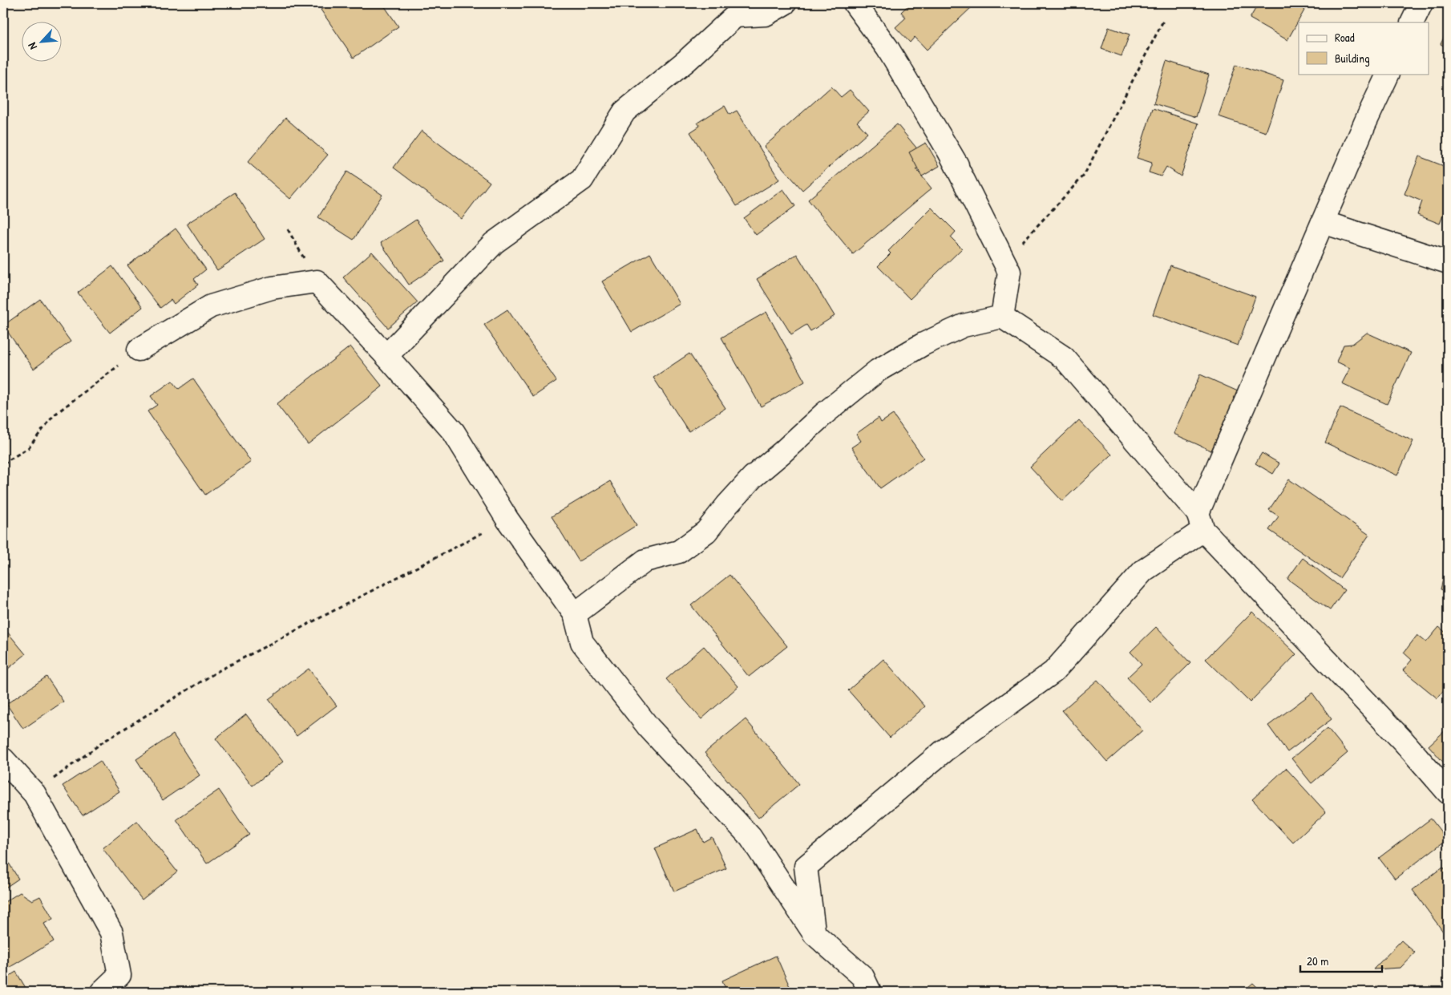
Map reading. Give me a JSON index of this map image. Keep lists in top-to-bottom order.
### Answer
{
  "legend": ["Road", "Building"],
  "scale_bar": "20 m",
  "north": "bottom left"
}
